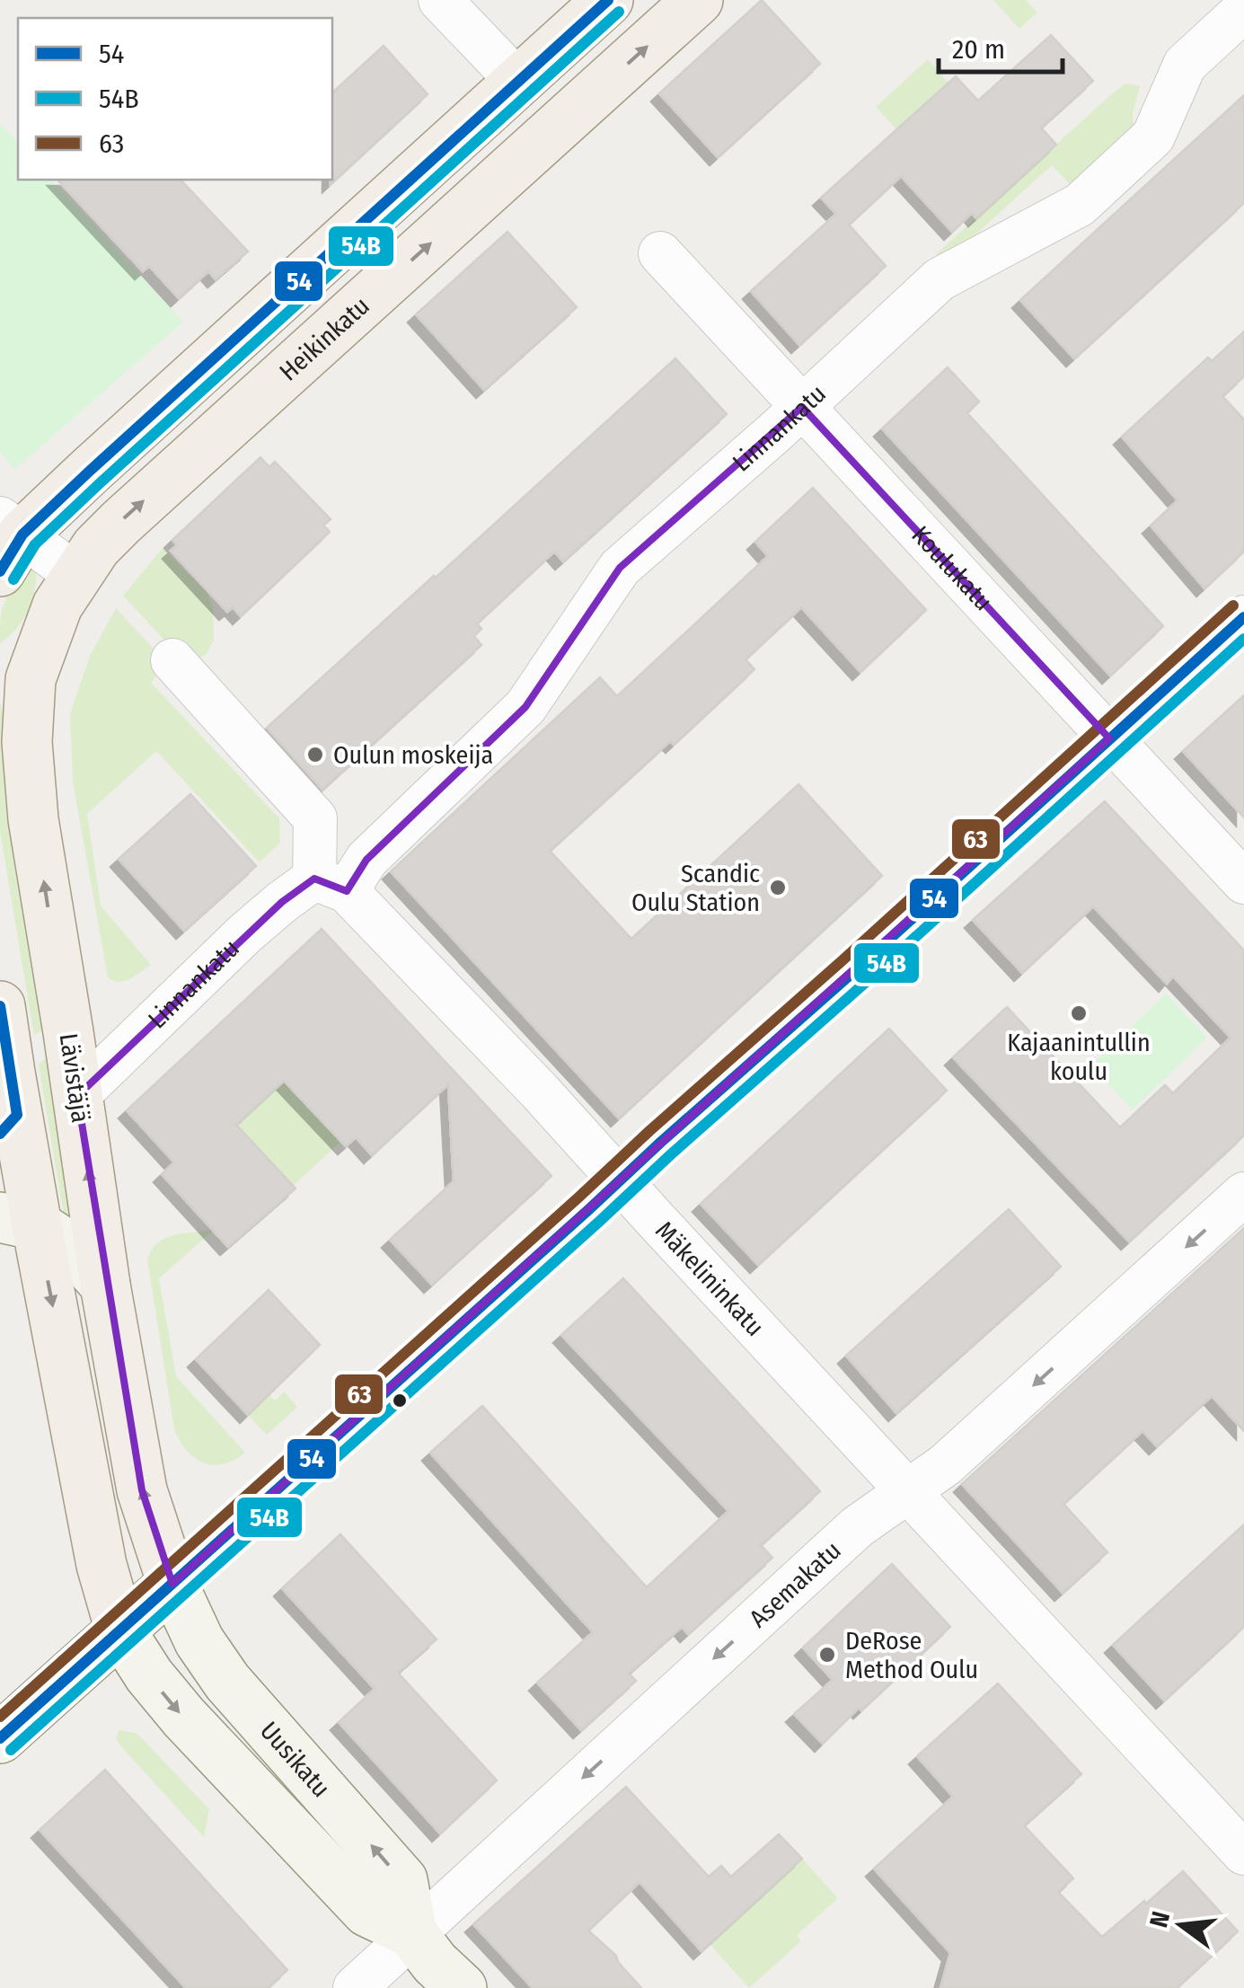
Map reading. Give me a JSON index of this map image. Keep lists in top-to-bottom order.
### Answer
{
  "streets": {
    "main road": ["Heikinkatu", "Lävistäjä", "Uusikatu"],
    "street": [
      "Linnankatu",
      "Koulukatu",
      "Mäkelininkatu",
      "Asemakatu"
    ]
  },
  "crossings": [
    ["Heikinkatu", "Lävistäjä"],
    ["Linnankatu", "Koulukatu"],
    ["Linnankatu", "Lävistäjä"],
    ["Linnankatu", "Mäkelininkatu"],
    ["Lävistäjä", "Uusikatu"],
    ["Mäkelininkatu", "Asemakatu"],
    ["Asemakatu", "Uusikatu"]
  ],
  "one_way": ["Asemakatu"],
  "places": [
    "Oulun moskeija",
    "Scandic Oulu Station",
    "Kajaanintullin koulu",
    "DeRose Method Oulu"
  ],
  "lines": ["transit line 54", "transit line 54B", "transit line 63"],
  "legend": ["54", "54B", "63"],
  "scale_bar": "20 m",
  "north": "left"
}
